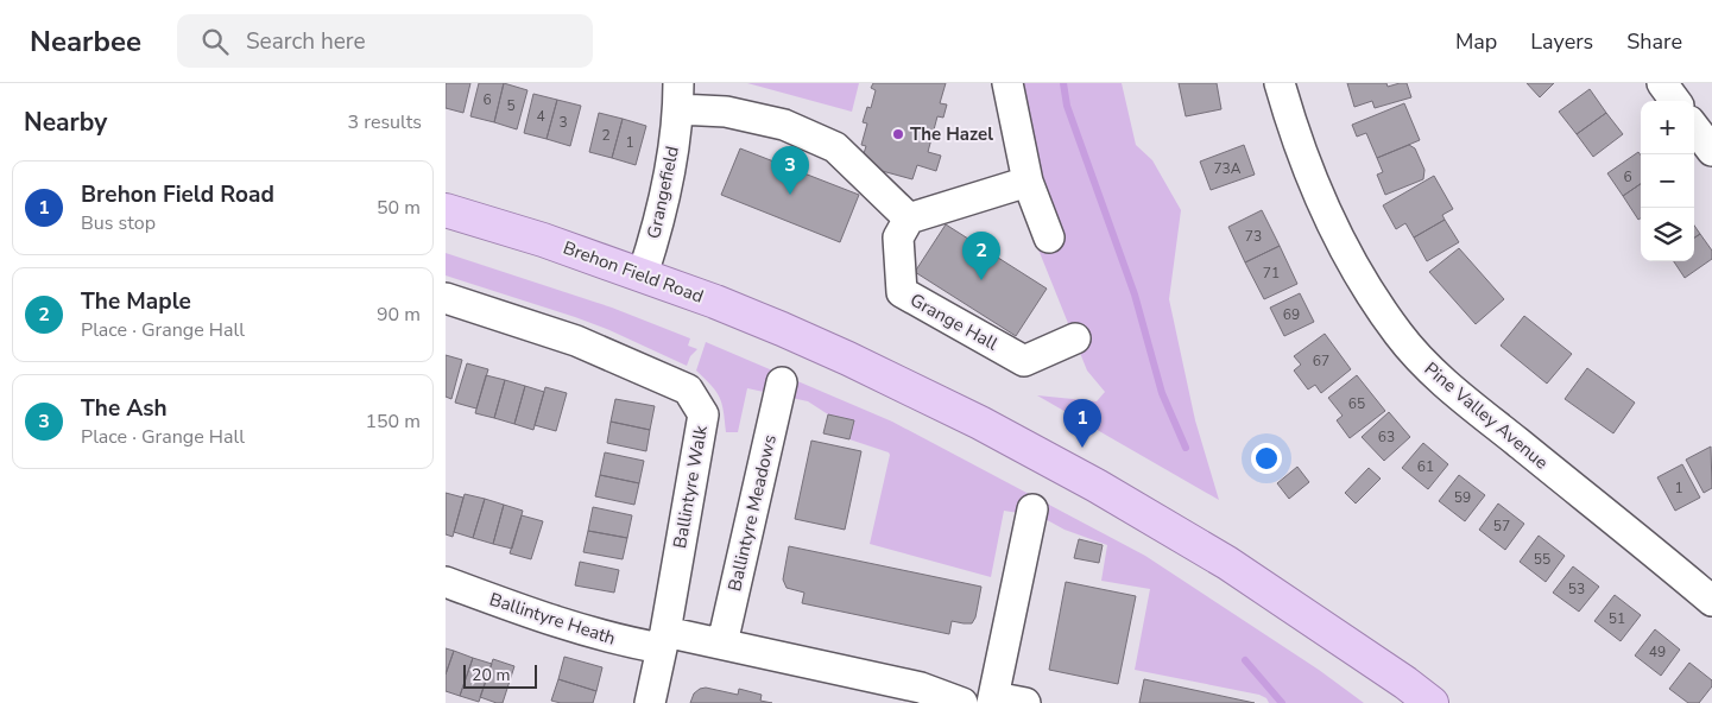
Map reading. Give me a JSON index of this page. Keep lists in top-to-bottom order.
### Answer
{
  "streets": {
    "main road": ["Brehon Field Road"],
    "street": [
      "Grangefield",
      "Grange Hall",
      "Pine Valley Avenue",
      "Ballintyre Walk",
      "Ballintyre Meadows",
      "Ballintyre Heath"
    ]
  },
  "crossings": [
    ["Grangefield", "Brehon Field Road"],
    ["Grangefield", "Grange Hall"],
    ["Ballintyre Walk", "Ballintyre Heath"]
  ],
  "places": ["The Hazel"],
  "house_numbers": [
    "6",
    "5",
    "4",
    "3",
    "2",
    "1",
    "73A",
    "6",
    "73",
    "71",
    "69",
    "67",
    "65",
    "63",
    "61",
    "1",
    "59",
    "57",
    "55",
    "53",
    "51",
    "49"
  ],
  "scale_bar": "20 m",
  "page": {
    "header": "Nearbee",
    "search": "Search here",
    "nav": ["Map", "Layers", "Share"],
    "heading": ["Nearby", "3 results"],
    "map_buttons": ["+", "−"],
    "pins": ["3", "2", "1"],
    "list": [
      {
        "mark": "1",
        "name": "Brehon Field Road",
        "note": "Bus stop",
        "value": "50 m"
      },
      {
        "mark": "2",
        "name": "The Maple",
        "note": "Place · Grange Hall",
        "value": "90 m"
      },
      {
        "mark": "3",
        "name": "The Ash",
        "note": "Place · Grange Hall",
        "value": "150 m"
      }
    ],
    "scale": "20 m"
  }
}
